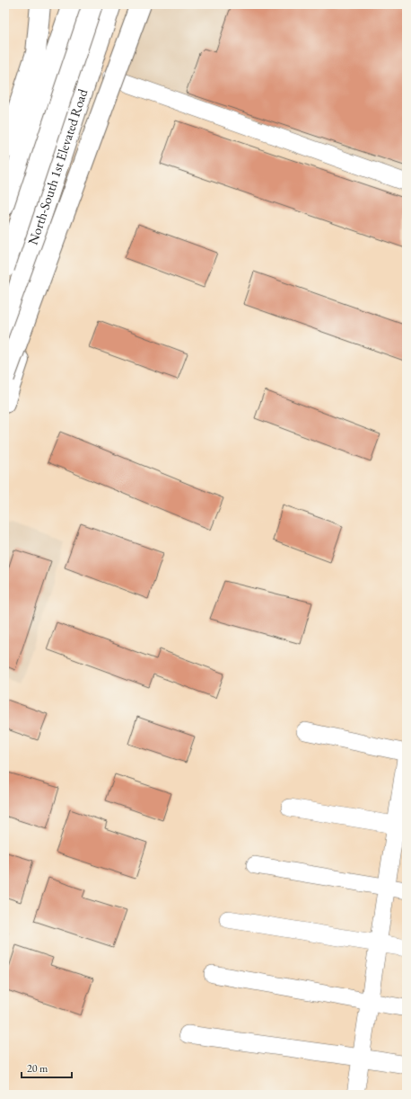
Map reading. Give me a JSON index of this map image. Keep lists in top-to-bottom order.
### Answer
{
  "streets": {
    "highway": ["North-South 1st Elevated Road"]
  },
  "scale_bar": "20 m"
}
